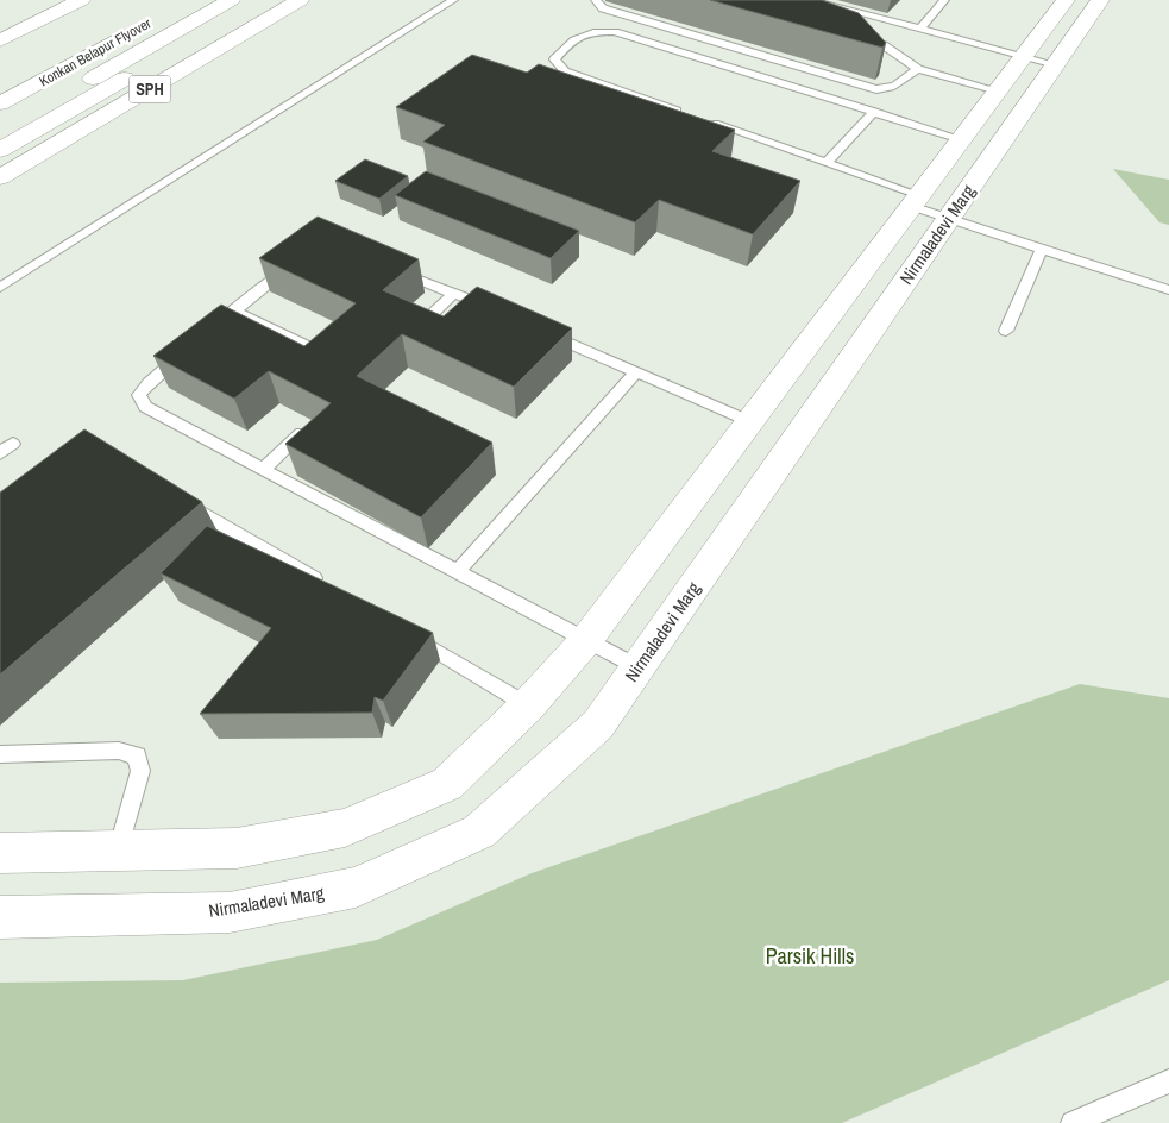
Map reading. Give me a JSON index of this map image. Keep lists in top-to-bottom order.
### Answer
{
  "streets": {
    "main road": ["Konkan Belapur Flyover", "SPH", "Nirmaladevi Marg"]
  },
  "parks": ["Parsik Hills"]
}
